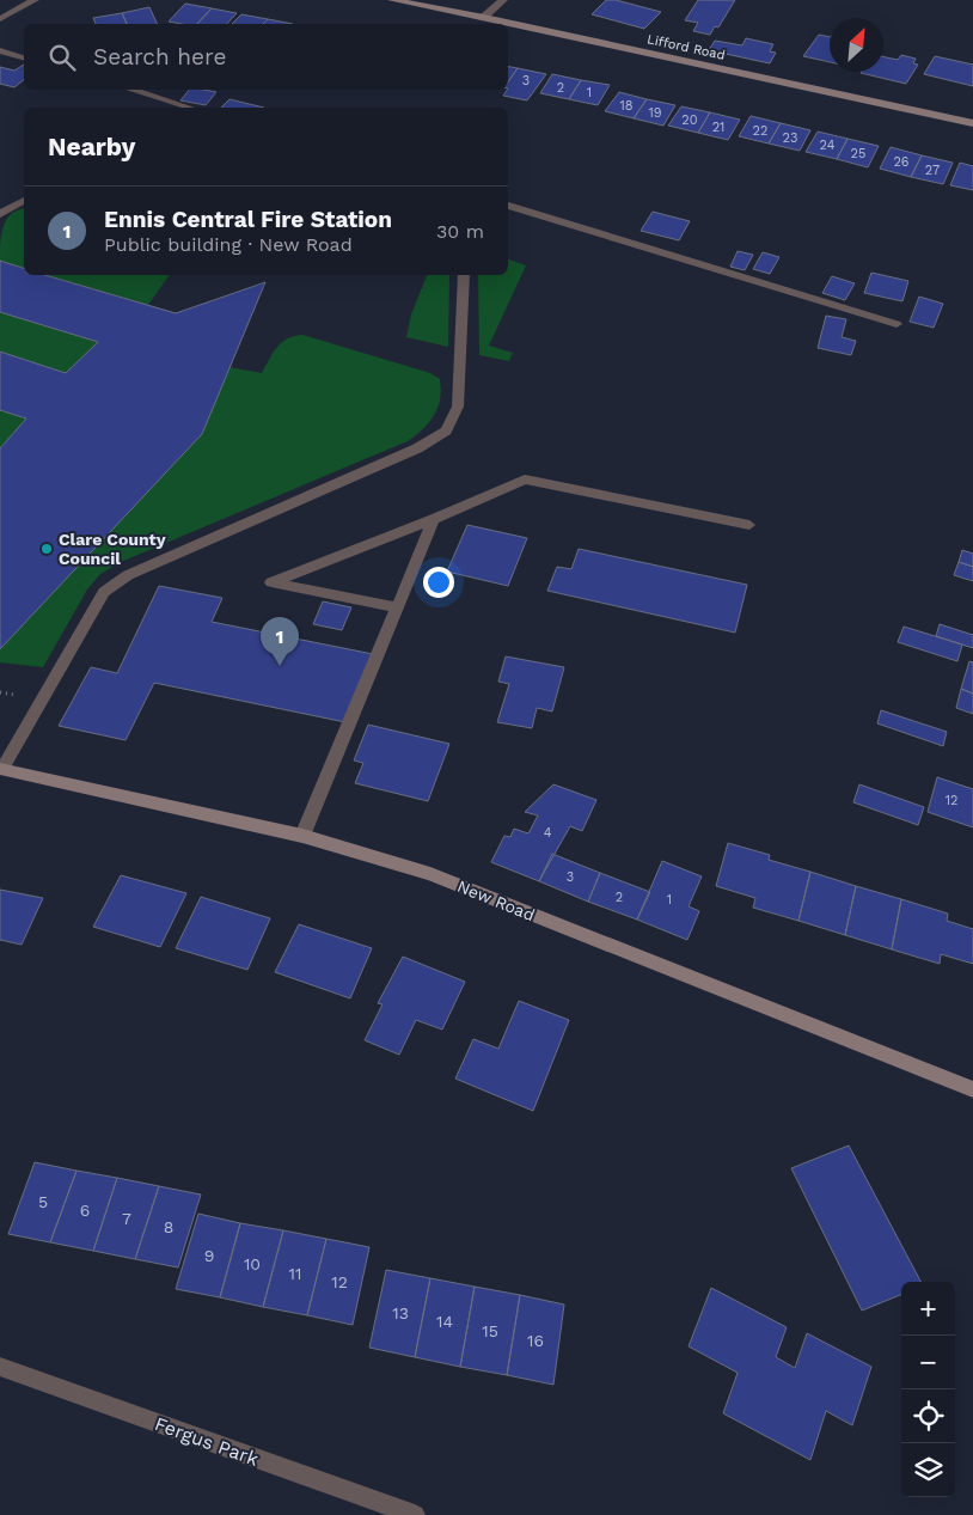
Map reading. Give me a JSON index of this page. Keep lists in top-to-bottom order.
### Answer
{
  "streets": {
    "street": ["Lifford Road", "New Road", "Fergus Park"]
  },
  "places": ["Clare County Council"],
  "house_numbers": [
    "3",
    "2",
    "1",
    "18",
    "19",
    "20",
    "21",
    "22",
    "23",
    "24",
    "25",
    "26",
    "27",
    "12",
    "4",
    "3",
    "2",
    "1",
    "5",
    "6",
    "7",
    "8",
    "9",
    "10",
    "11",
    "12",
    "13",
    "14",
    "15",
    "16"
  ],
  "north": "top right",
  "page": {
    "search": "Search here",
    "heading": "Nearby",
    "list": [
      {
        "mark": "1",
        "name": "Ennis Central Fire Station",
        "note": "Public building · New Road",
        "value": "30 m"
      }
    ],
    "pins": "1",
    "map_buttons": ["+", "−"]
  }
}
